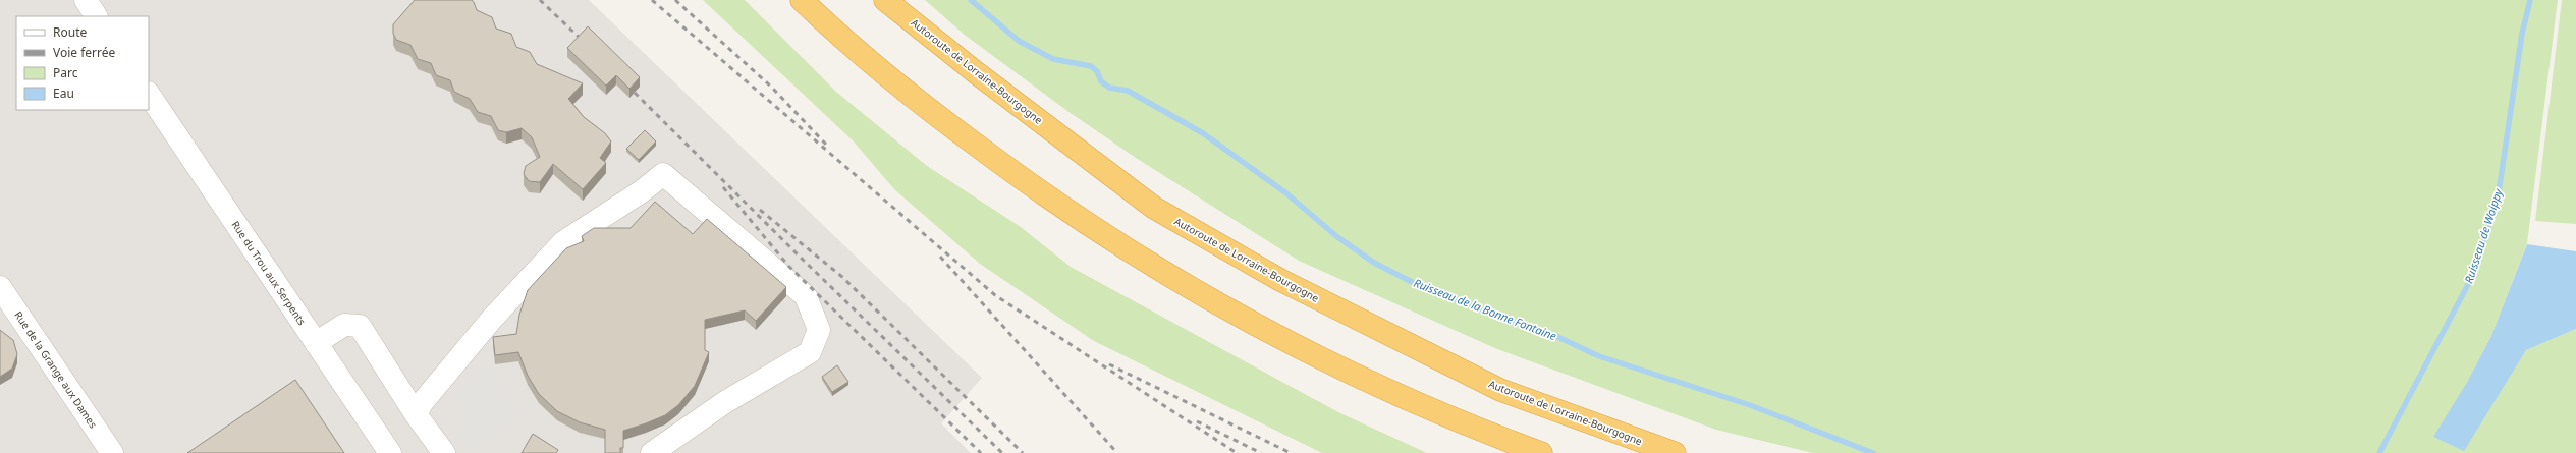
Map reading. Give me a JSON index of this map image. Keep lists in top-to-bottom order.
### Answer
{
  "streets": {
    "highway": ["Autoroute de Lorraine-Bourgogne"],
    "street": ["Rue du Trou aux Serpents", "Rue de la Grange aux Dames"]
  },
  "water": ["Ruisseau de Woippy", "Ruisseau de la Bonne Fontaine"],
  "legend": [
    "Route",
    "Voie ferrée",
    "Parc",
    "Eau"
  ]
}
